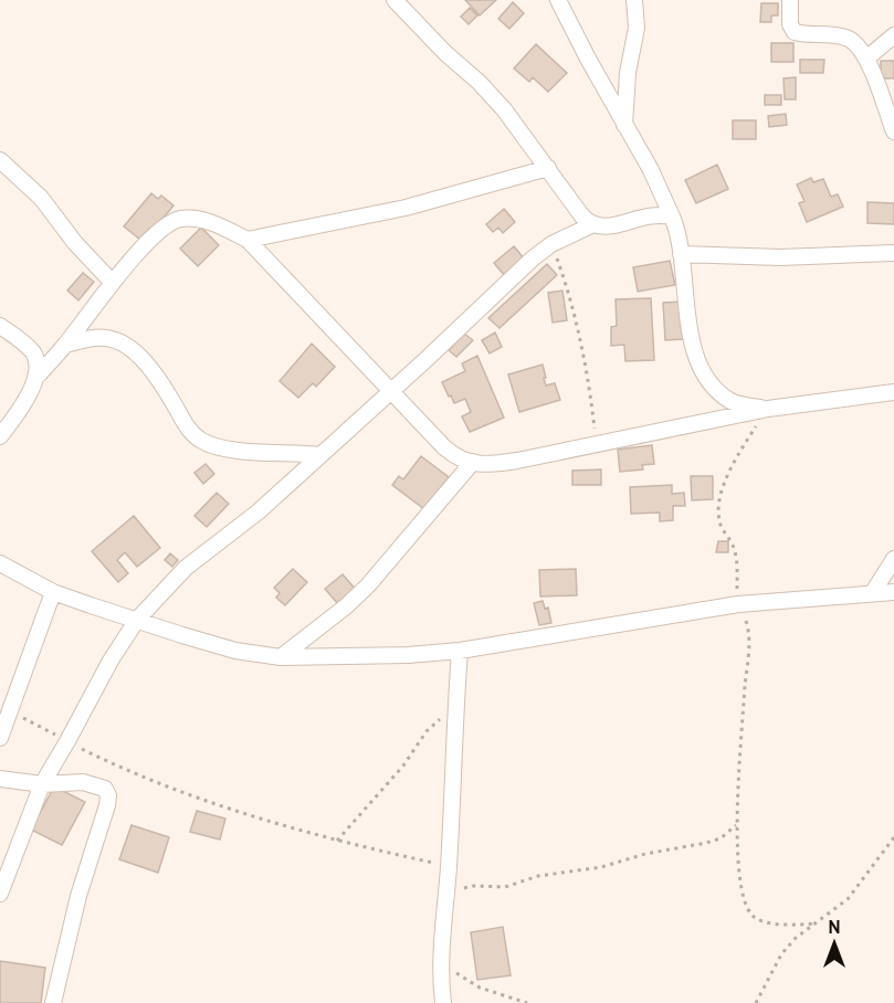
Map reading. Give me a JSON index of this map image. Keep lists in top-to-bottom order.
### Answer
{
  "north": "top"
}
